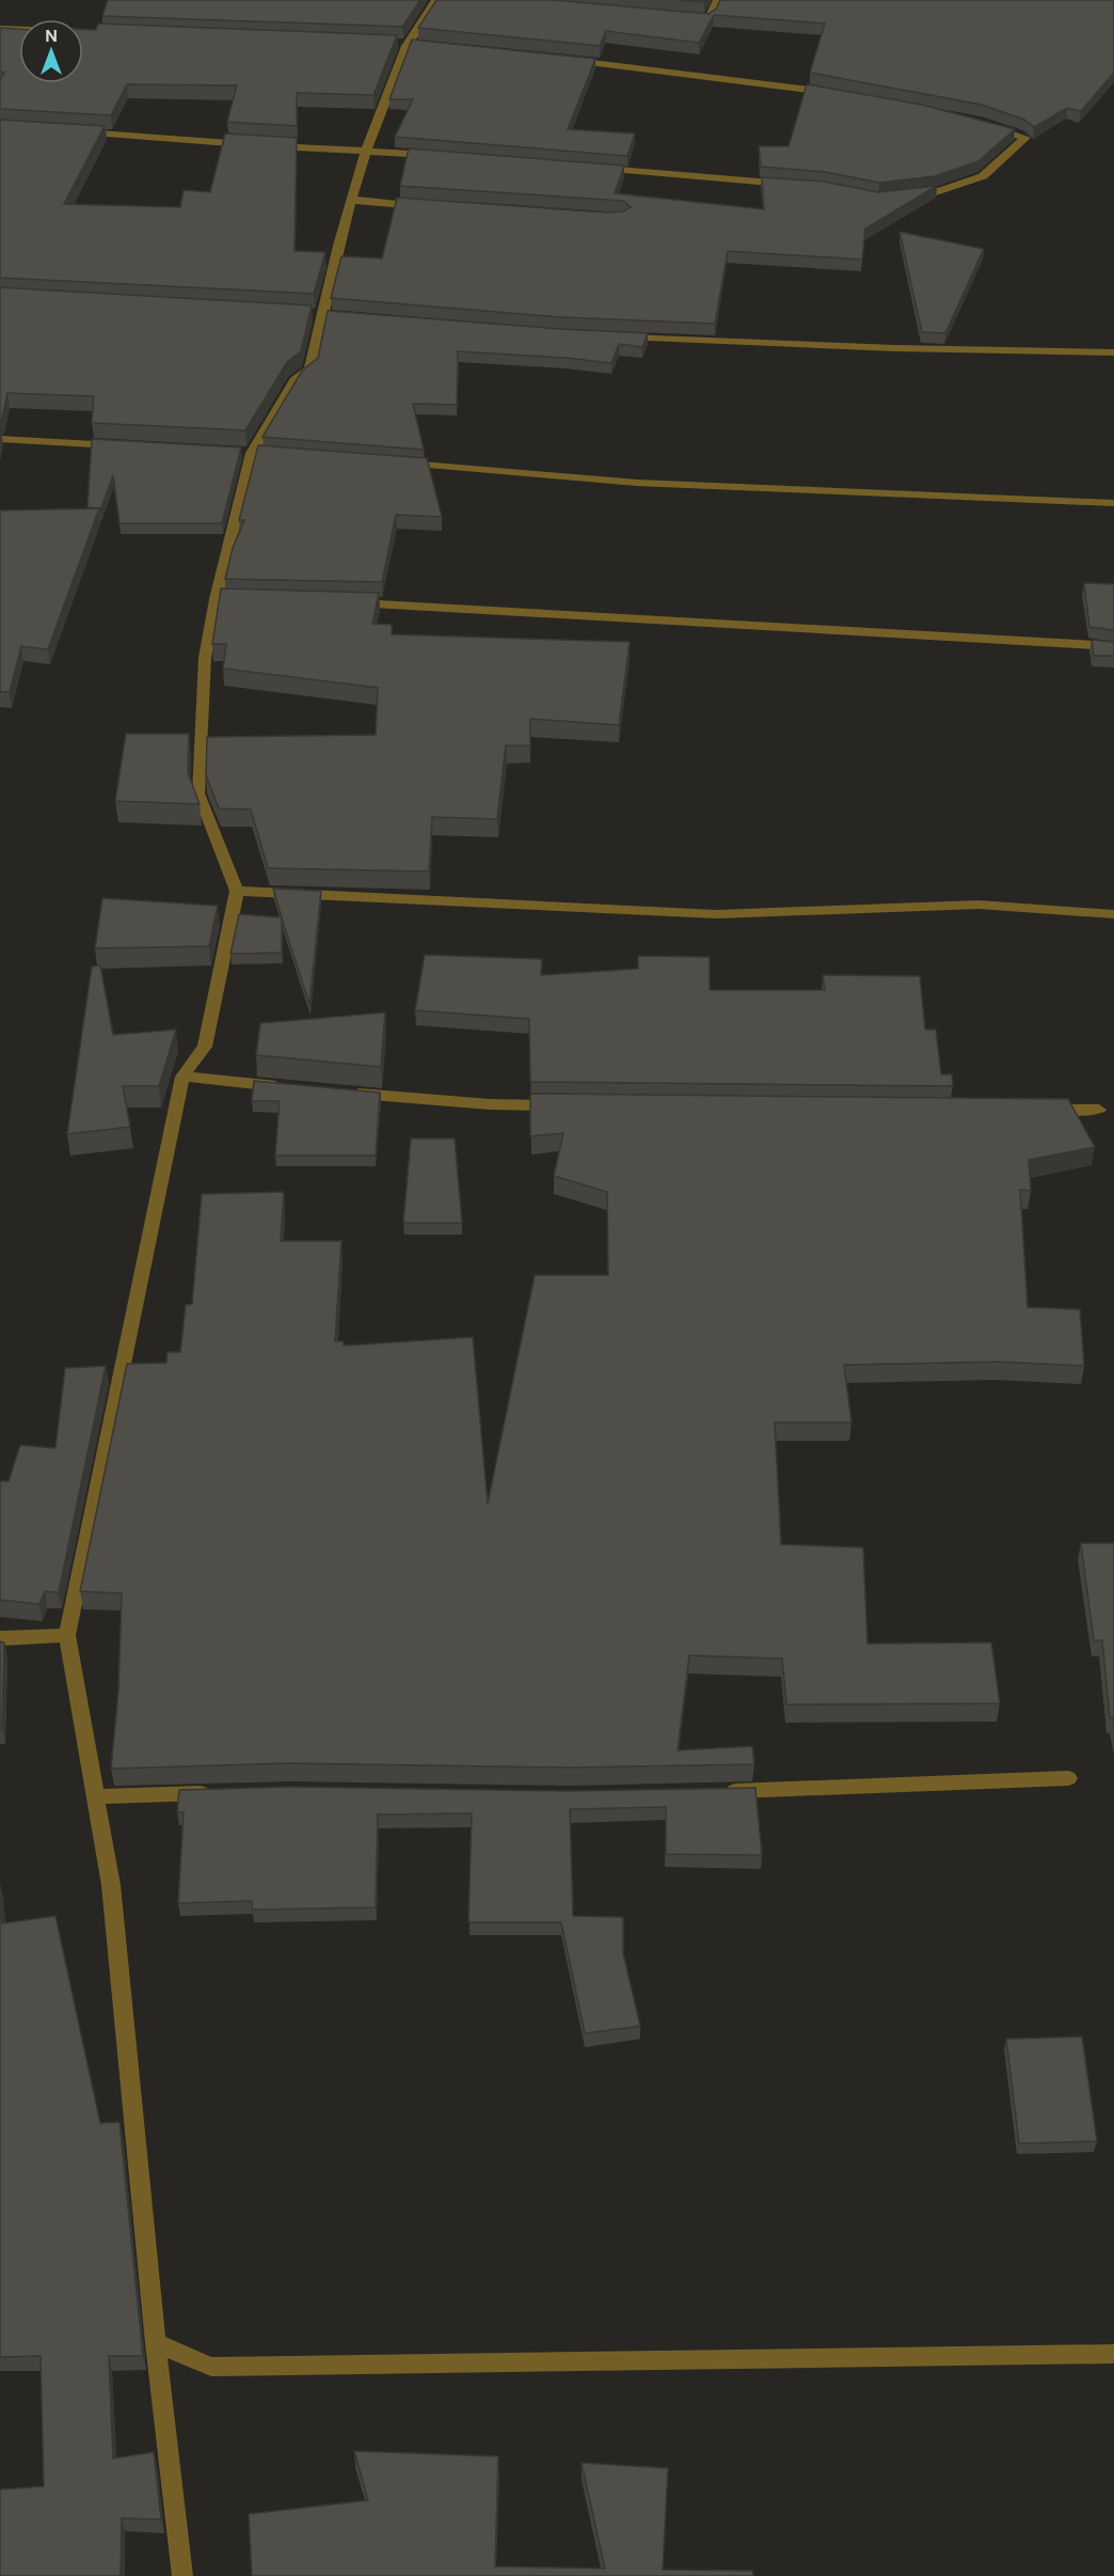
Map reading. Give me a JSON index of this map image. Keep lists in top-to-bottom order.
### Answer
{
  "north": "top"
}
